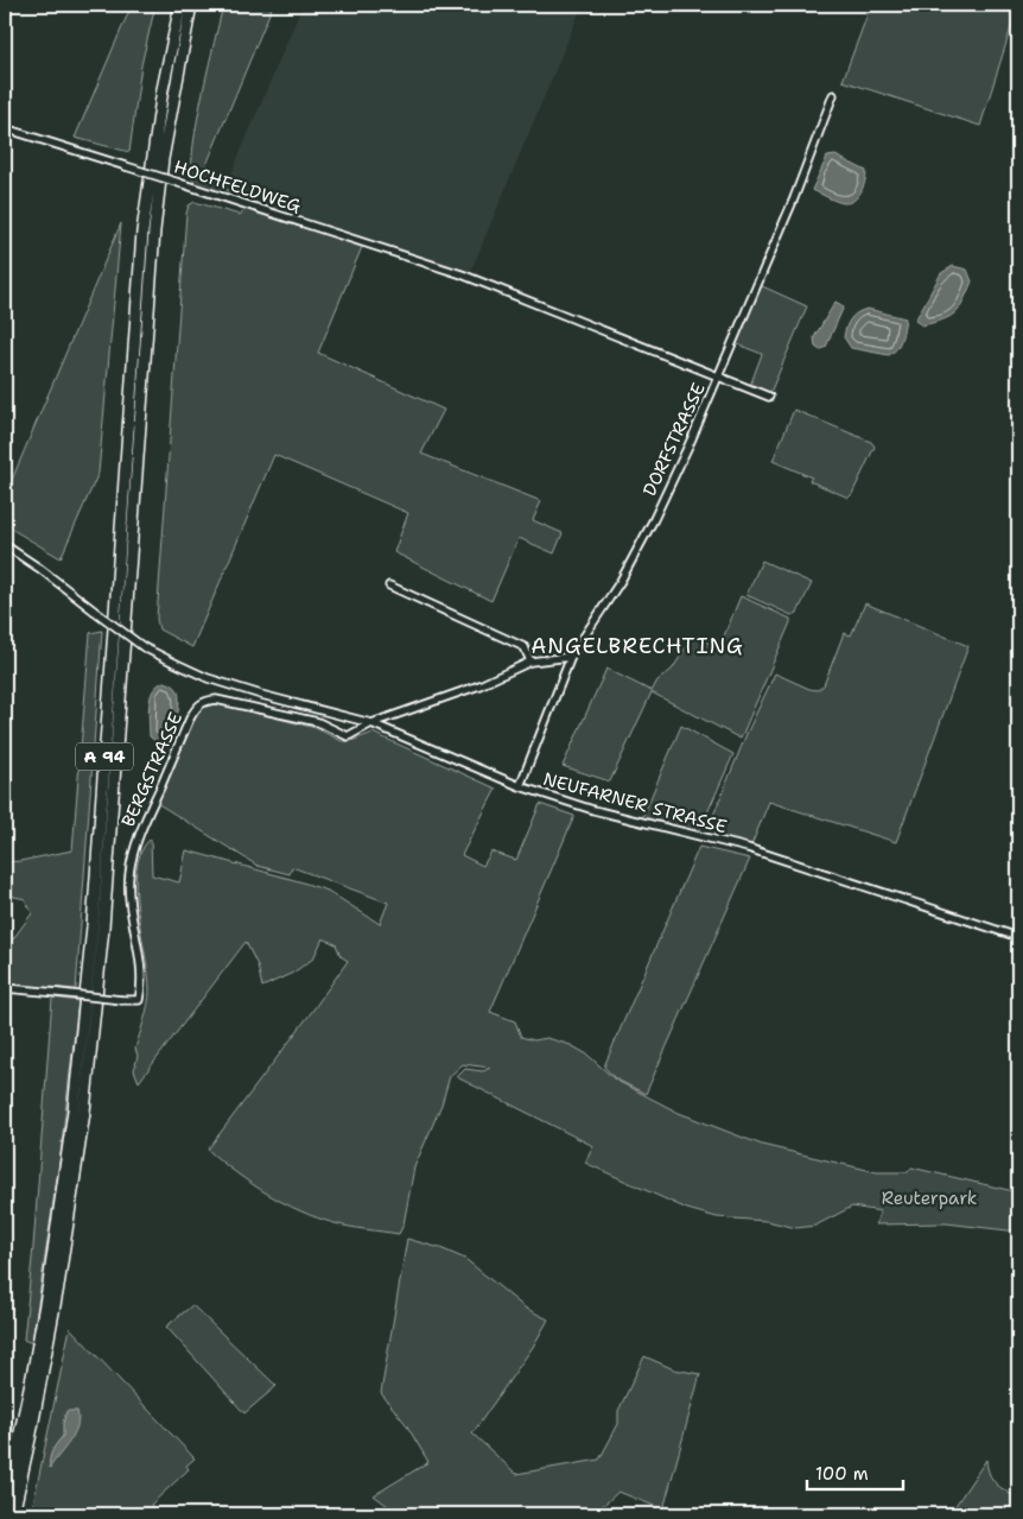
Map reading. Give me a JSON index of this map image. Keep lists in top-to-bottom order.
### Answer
{
  "streets": {
    "highway": ["A 94"],
    "street": [
      "HOCHFELDWEG",
      "DORFSTRASSE",
      "BERGSTRASSE",
      "NEUFARNER STRASSE"
    ]
  },
  "crossings": [
    ["HOCHFELDWEG", "DORFSTRASSE"],
    ["DORFSTRASSE", "BERGSTRASSE"],
    ["DORFSTRASSE", "NEUFARNER STRASSE"],
    ["BERGSTRASSE", "NEUFARNER STRASSE"]
  ],
  "districts": ["ANGELBRECHTING"],
  "parks": ["Reuterpark"],
  "scale_bar": "100 m"
}
